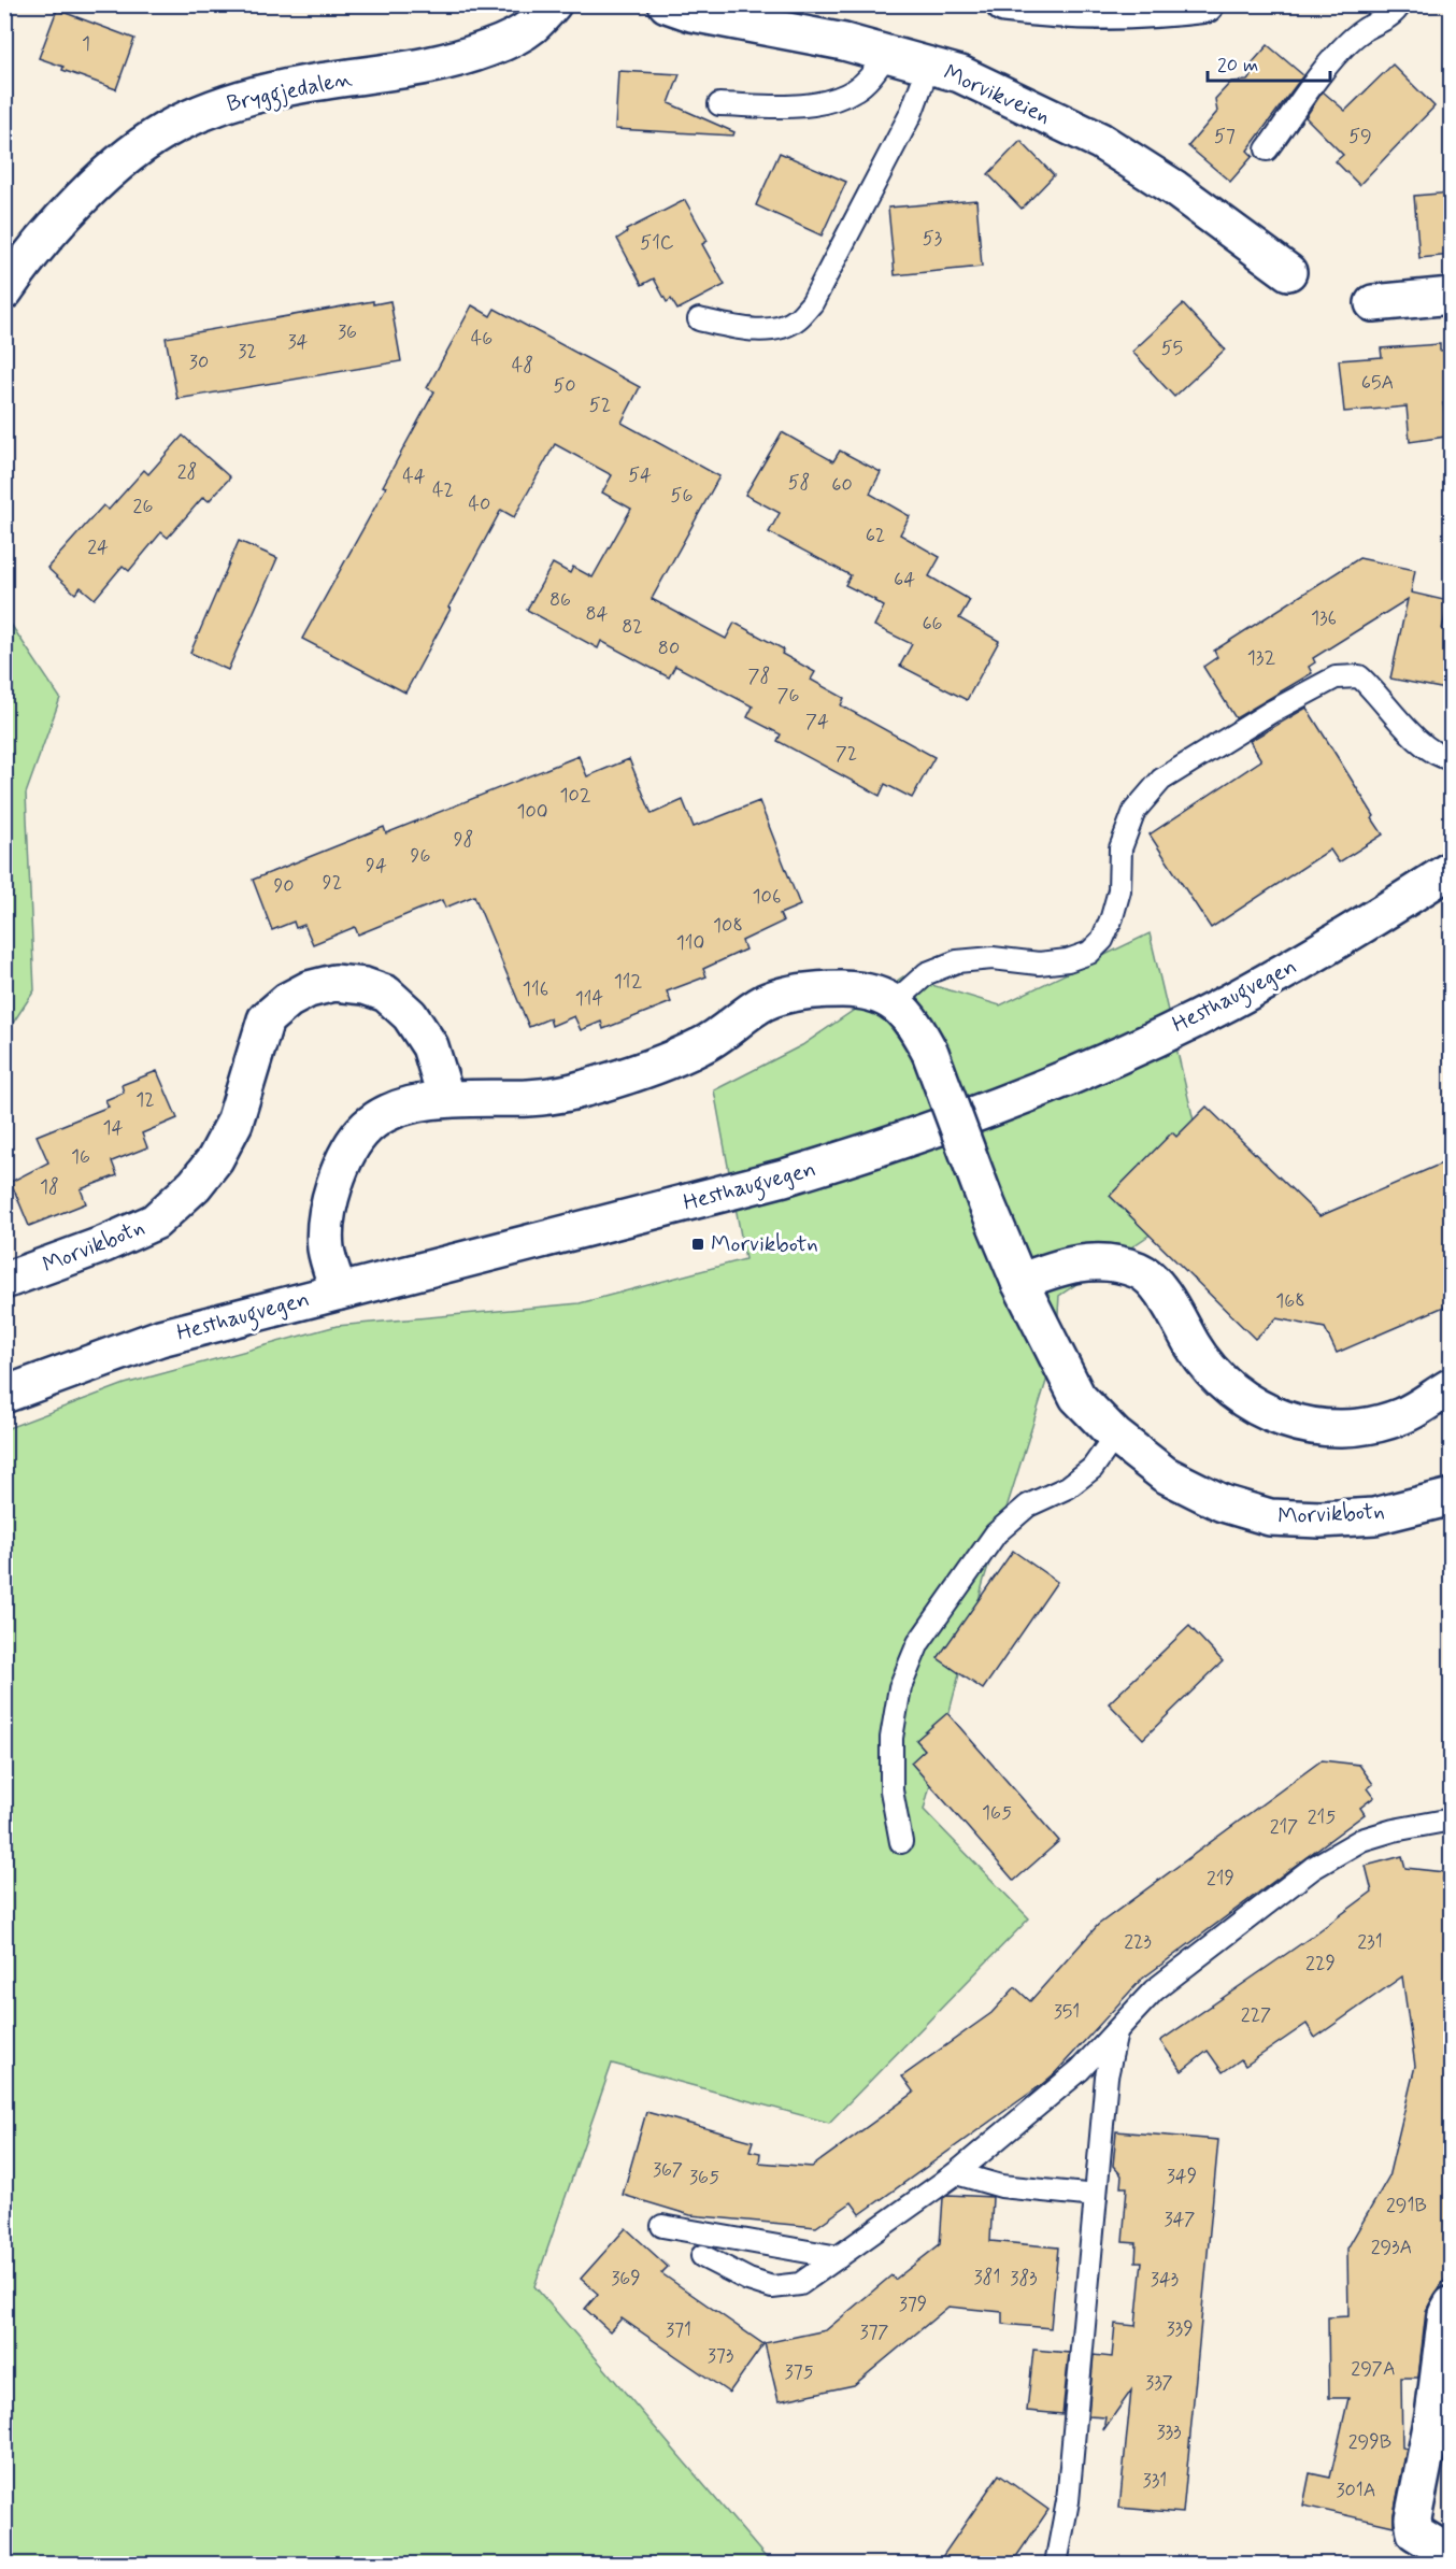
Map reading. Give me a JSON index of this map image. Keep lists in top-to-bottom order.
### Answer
{
  "streets": {
    "street": [
      "Bryggjedalen",
      "Morvikveien",
      "Hesthaugvegen",
      "Morvikbotn"
    ]
  },
  "places": {
    "transit": ["Morvikbotn"]
  },
  "house_numbers": [
    "1",
    "57",
    "59",
    "53",
    "51C",
    "36",
    "46",
    "34",
    "55",
    "32",
    "30",
    "48",
    "65A",
    "50",
    "52",
    "28",
    "54",
    "44",
    "58",
    "60",
    "42",
    "56",
    "40",
    "26",
    "62",
    "24",
    "64",
    "86",
    "84",
    "136",
    "66",
    "82",
    "80",
    "132",
    "78",
    "76",
    "74",
    "72",
    "102",
    "100",
    "98",
    "96",
    "94",
    "92",
    "90",
    "106",
    "108",
    "110",
    "112",
    "116",
    "114",
    "12",
    "14",
    "16",
    "18",
    "168",
    "165",
    "215",
    "217",
    "219",
    "223",
    "231",
    "229",
    "351",
    "227",
    "367",
    "349",
    "365",
    "291B",
    "347",
    "293A",
    "381",
    "369",
    "383",
    "343",
    "379",
    "339",
    "371",
    "377",
    "373",
    "297A",
    "375",
    "337",
    "333",
    "299B",
    "331",
    "301A"
  ],
  "scale_bar": "20 m"
}
